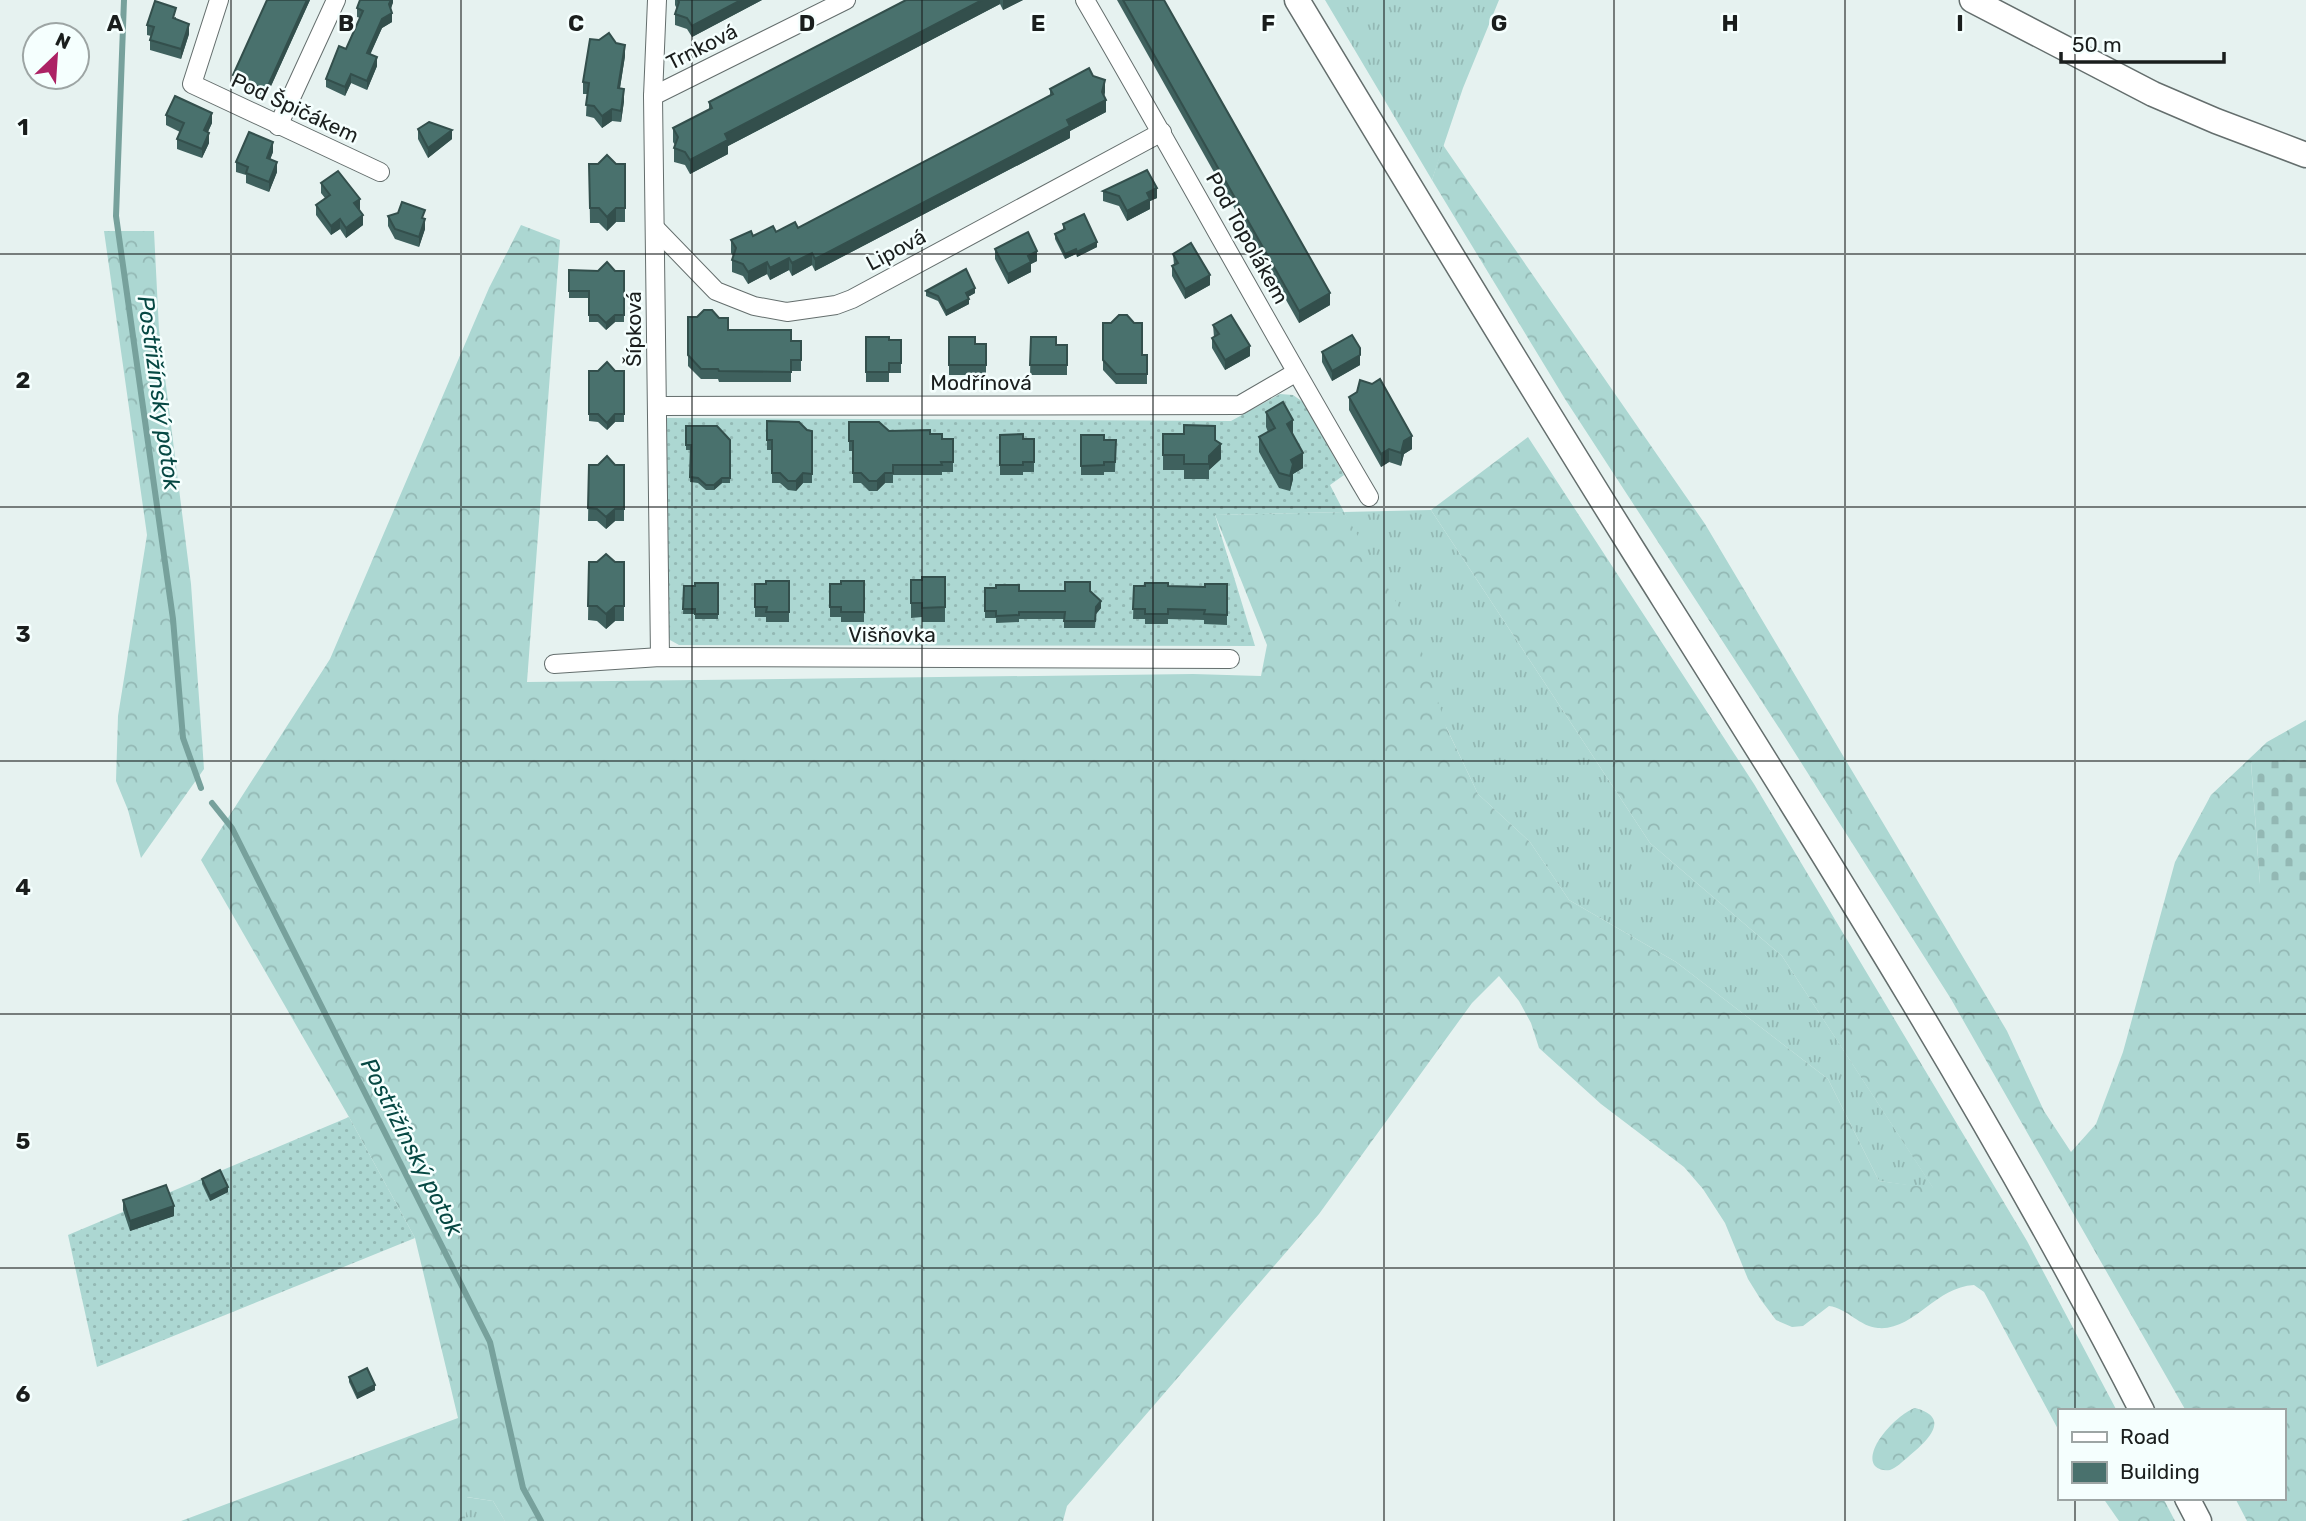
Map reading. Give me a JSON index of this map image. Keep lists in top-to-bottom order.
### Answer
{
  "streets": {
    "street": [
      "Trnková",
      "Pod Špičákem",
      "Pod Topolákem",
      "Lipová",
      "Šípková",
      "Modřínová",
      "Višňovka"
    ]
  },
  "crossings": [
    ["Trnková", "Šípková"],
    ["Pod Topolákem", "Lipová"],
    ["Pod Topolákem", "Modřínová"],
    ["Lipová", "Šípková"],
    ["Šípková", "Modřínová"],
    ["Šípková", "Višňovka"]
  ],
  "water": ["Postřižínský potok"],
  "legend": ["Road", "Building"],
  "scale_bar": "50 m",
  "north": "top right",
  "grid": {
    "columns": [
      "A",
      "B",
      "C",
      "D",
      "E",
      "F",
      "G",
      "H",
      "I"
    ],
    "rows": [
      "1",
      "2",
      "3",
      "4",
      "5",
      "6"
    ]
  }
}
